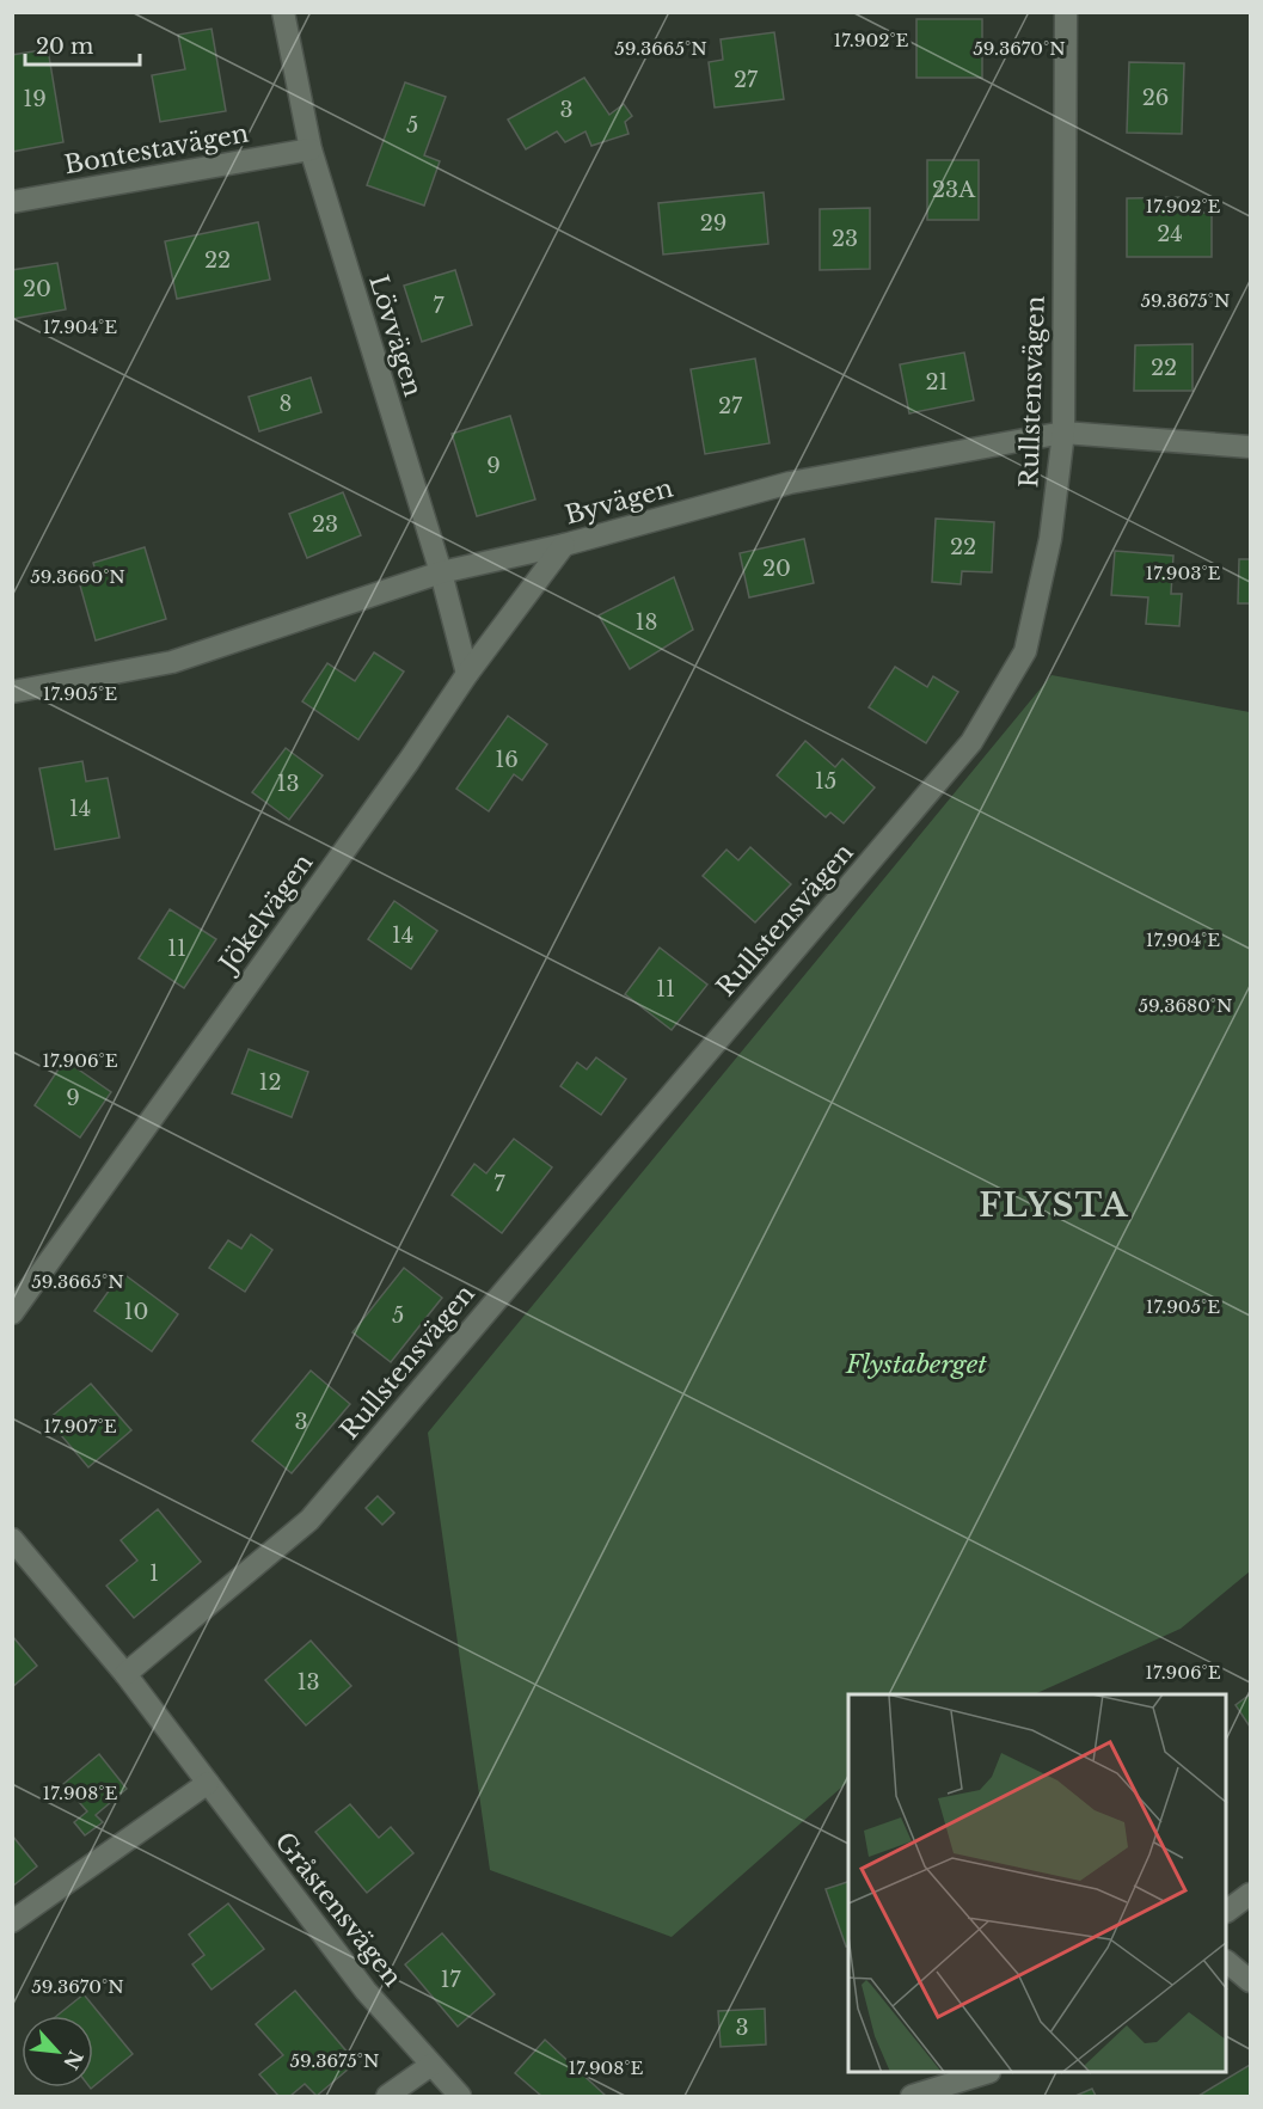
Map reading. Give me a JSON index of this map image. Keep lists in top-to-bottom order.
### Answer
{
  "streets": {
    "street": [
      "Bontestavägen",
      "Lövvägen",
      "Rullstensvägen",
      "Byvägen",
      "Jökelvägen",
      "Gråstensvägen"
    ]
  },
  "crossings": [
    ["Bontestavägen", "Lövvägen"],
    ["Lövvägen", "Byvägen"],
    ["Lövvägen", "Jökelvägen"],
    ["Rullstensvägen", "Byvägen"],
    ["Rullstensvägen", "Gråstensvägen"],
    ["Byvägen", "Jökelvägen"]
  ],
  "districts": ["FLYSTA"],
  "parks": ["Flystaberget"],
  "house_numbers": [
    "27",
    "26",
    "19",
    "3",
    "5",
    "23A",
    "29",
    "24",
    "23",
    "22",
    "20",
    "7",
    "22",
    "21",
    "8",
    "27",
    "9",
    "23",
    "22",
    "20",
    "18",
    "16",
    "15",
    "13",
    "14",
    "14",
    "11",
    "11",
    "12",
    "9",
    "7",
    "10",
    "5",
    "3",
    "1",
    "13",
    "17",
    "3"
  ],
  "scale_bar": "20 m",
  "north": "bottom right",
  "coordinates": [
    "17.902°E",
    "59.3665°N",
    "59.3670°N",
    "59.3675°N",
    "17.904°E",
    "17.903°E",
    "59.3660°N",
    "17.905°E",
    "59.3680°N",
    "17.906°E",
    "17.907°E",
    "17.908°E"
  ]
}
